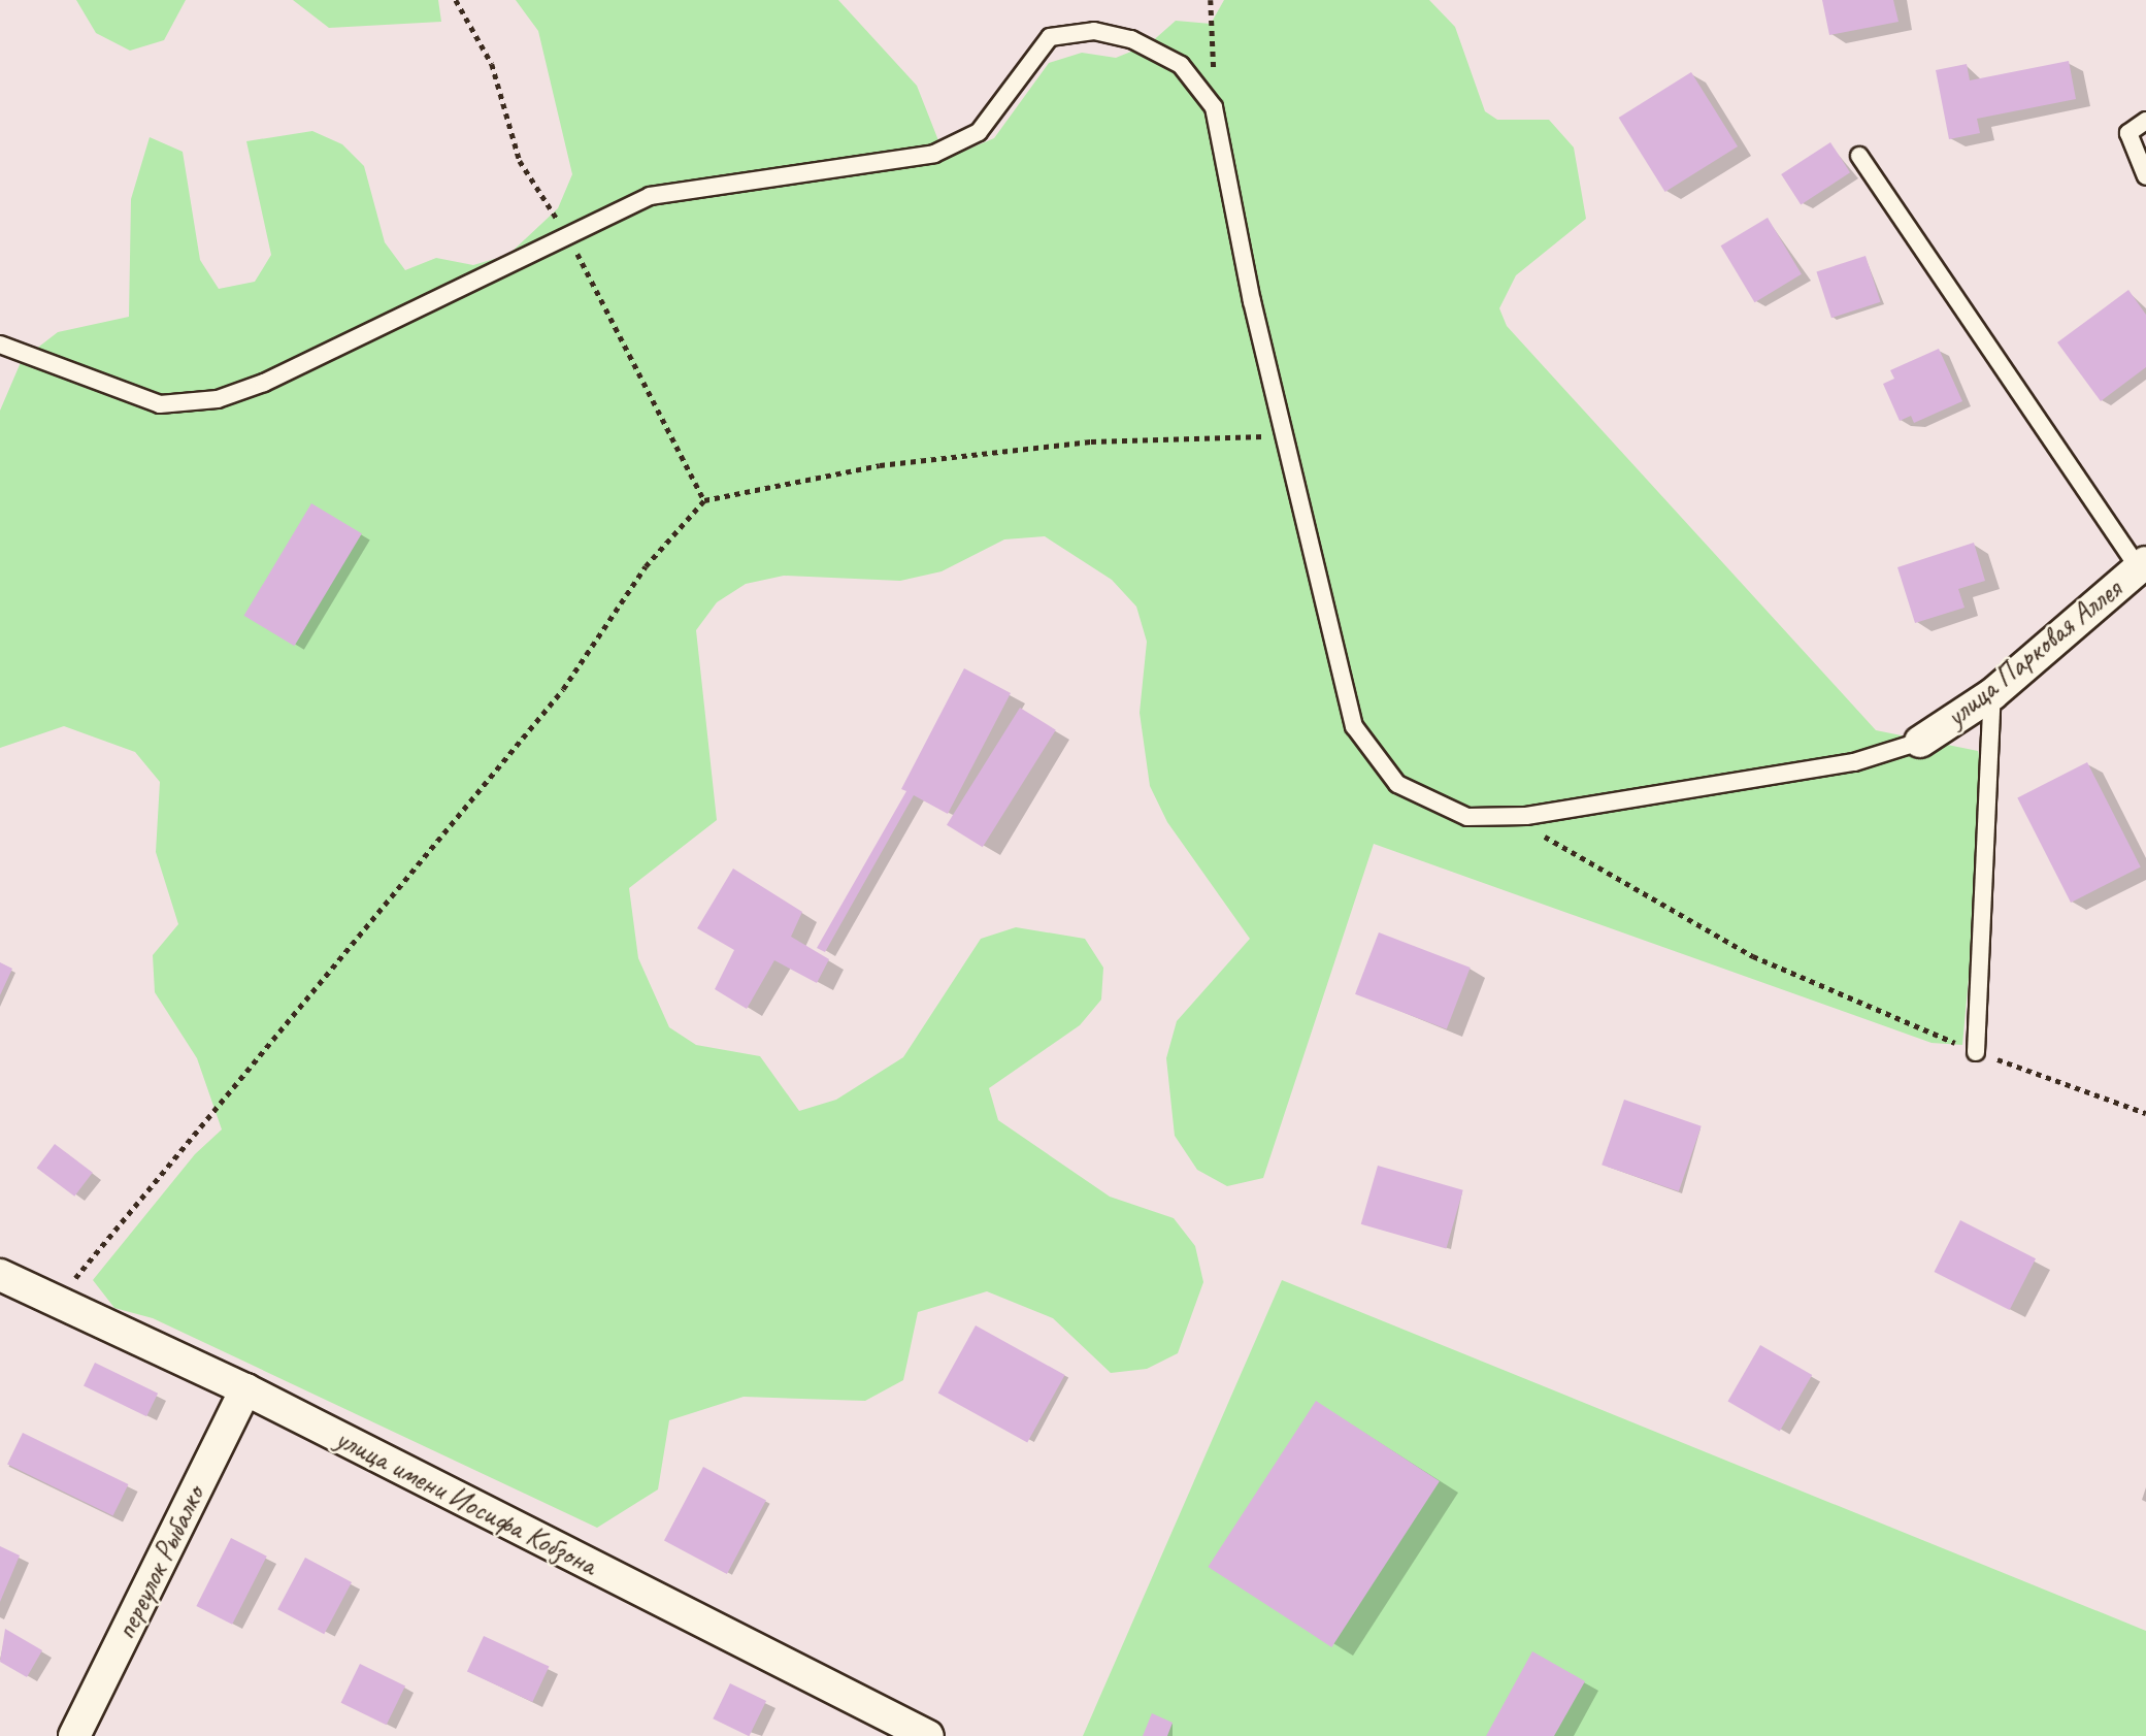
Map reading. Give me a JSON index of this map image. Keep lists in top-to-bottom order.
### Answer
{
  "streets": {
    "street": ["улица Парковая Аллея", "улица имени Иосифа Кобзона", "переулок Рыбалко"]
  },
  "crossings": [
    ["улица имени Иосифа Кобзона", "переулок Рыбалко"]
  ]
}
